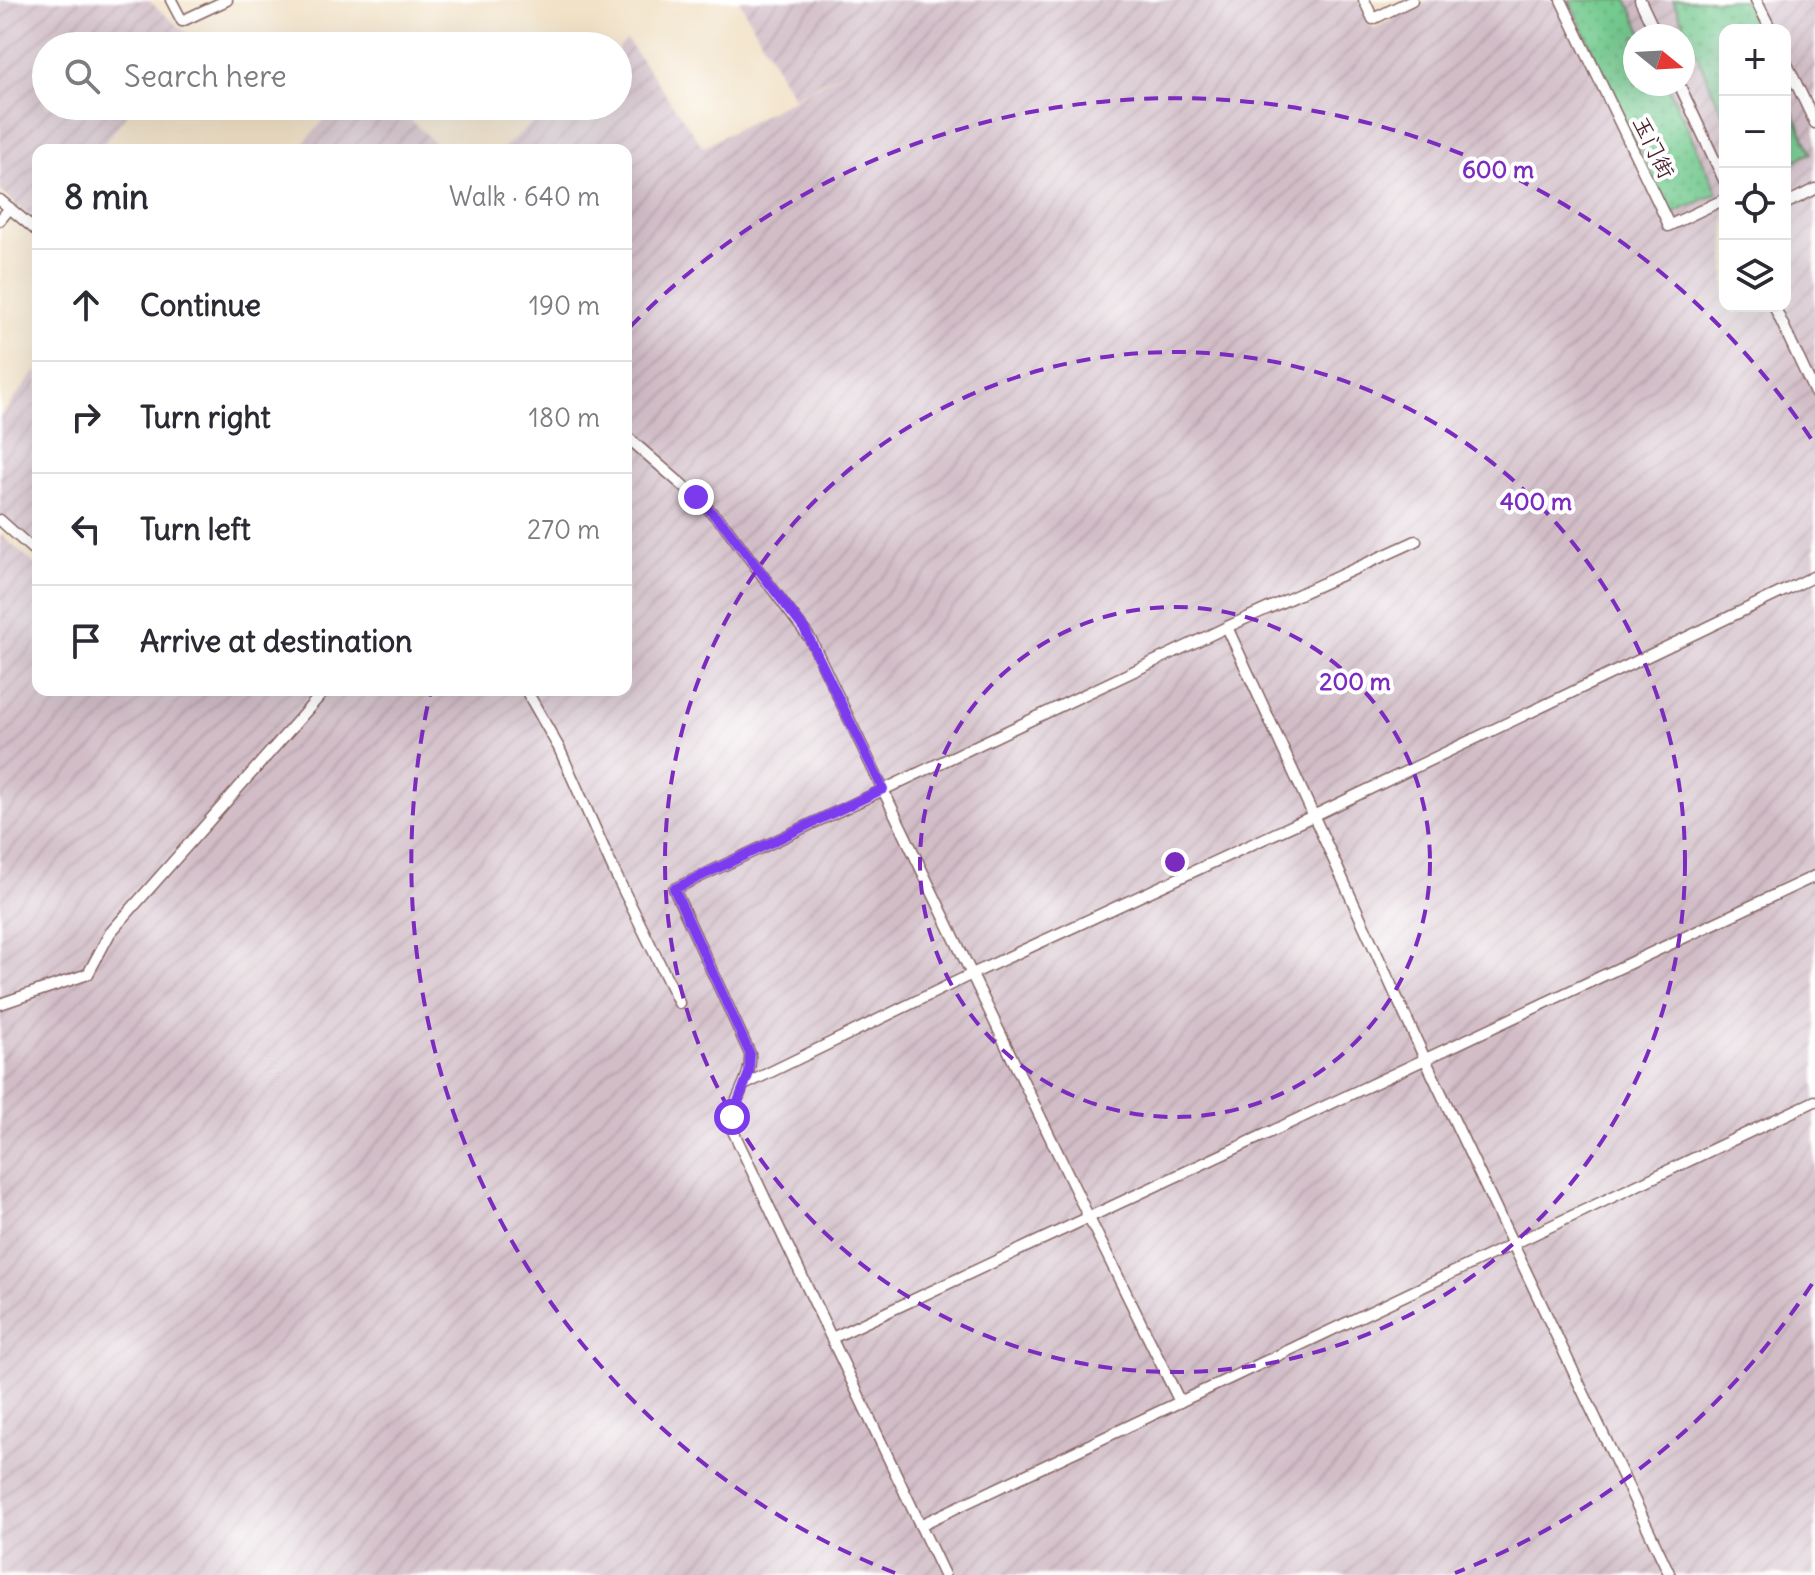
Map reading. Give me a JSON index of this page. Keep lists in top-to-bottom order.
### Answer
{
  "streets": {
    "street": ["玉门街"]
  },
  "north": "right",
  "page": {
    "map_buttons": ["+", "−"],
    "search": "Search here",
    "heading": ["8 min", "Walk · 640 m"],
    "list": [
      ["Continue", "190 m"],
      ["Turn right", "180 m"],
      ["Turn left", "270 m"],
      "Arrive at destination"
    ]
  },
  "rings": ["600 m", "400 m", "200 m"]
}
